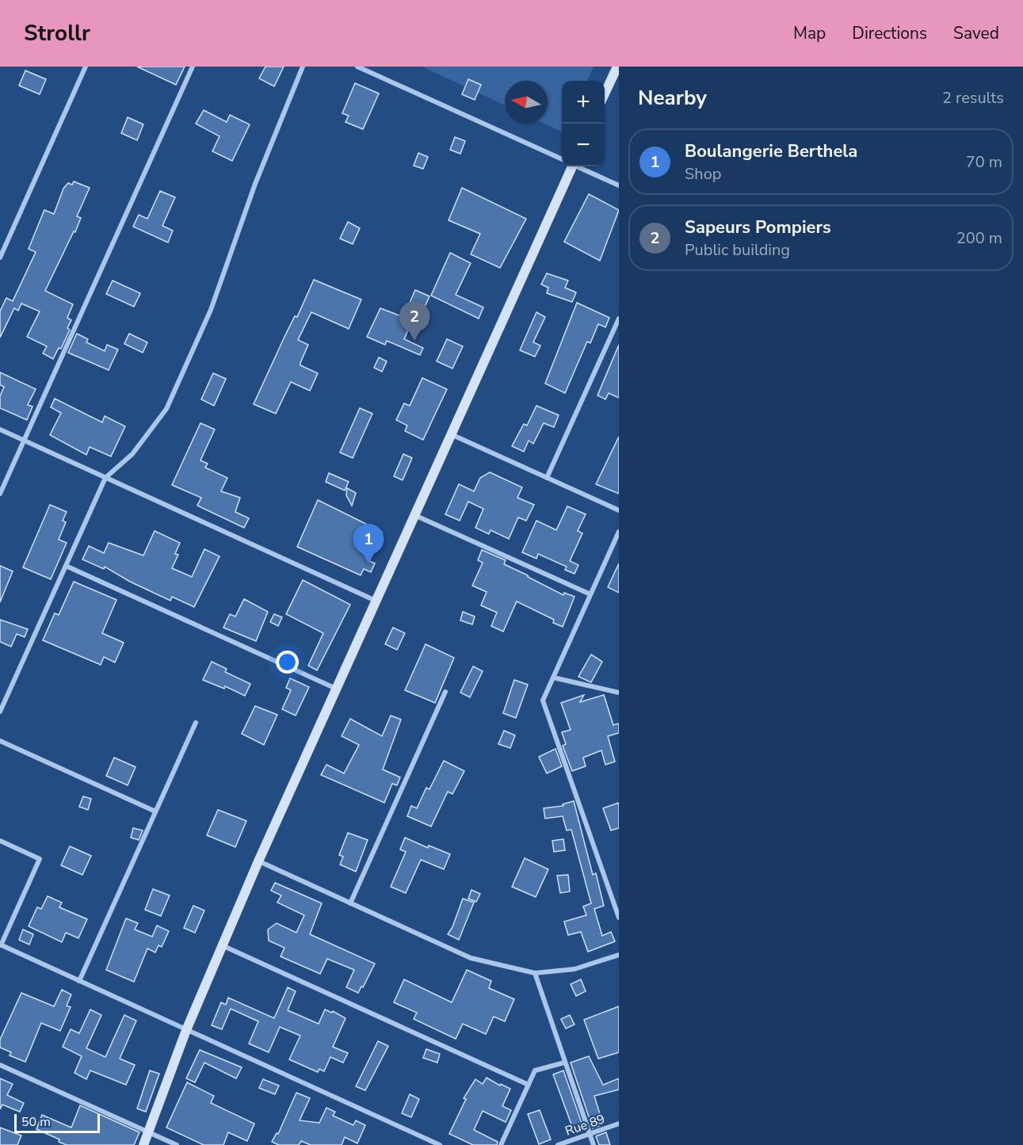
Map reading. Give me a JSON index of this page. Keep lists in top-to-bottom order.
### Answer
{
  "streets": {
    "street": ["Rue 89"]
  },
  "scale_bar": "50 m",
  "north": "left",
  "page": {
    "header": "Strollr",
    "nav": ["Map", "Directions", "Saved"],
    "heading": ["Nearby", "2 results"],
    "map_buttons": ["+", "−"],
    "list": [
      {
        "mark": "1",
        "name": "Boulangerie Berthela",
        "note": "Shop",
        "value": "70 m"
      },
      {
        "mark": "2",
        "name": "Sapeurs Pompiers",
        "note": "Public building",
        "value": "200 m"
      }
    ],
    "pins": ["2", "1"],
    "scale": "50 m"
  }
}
